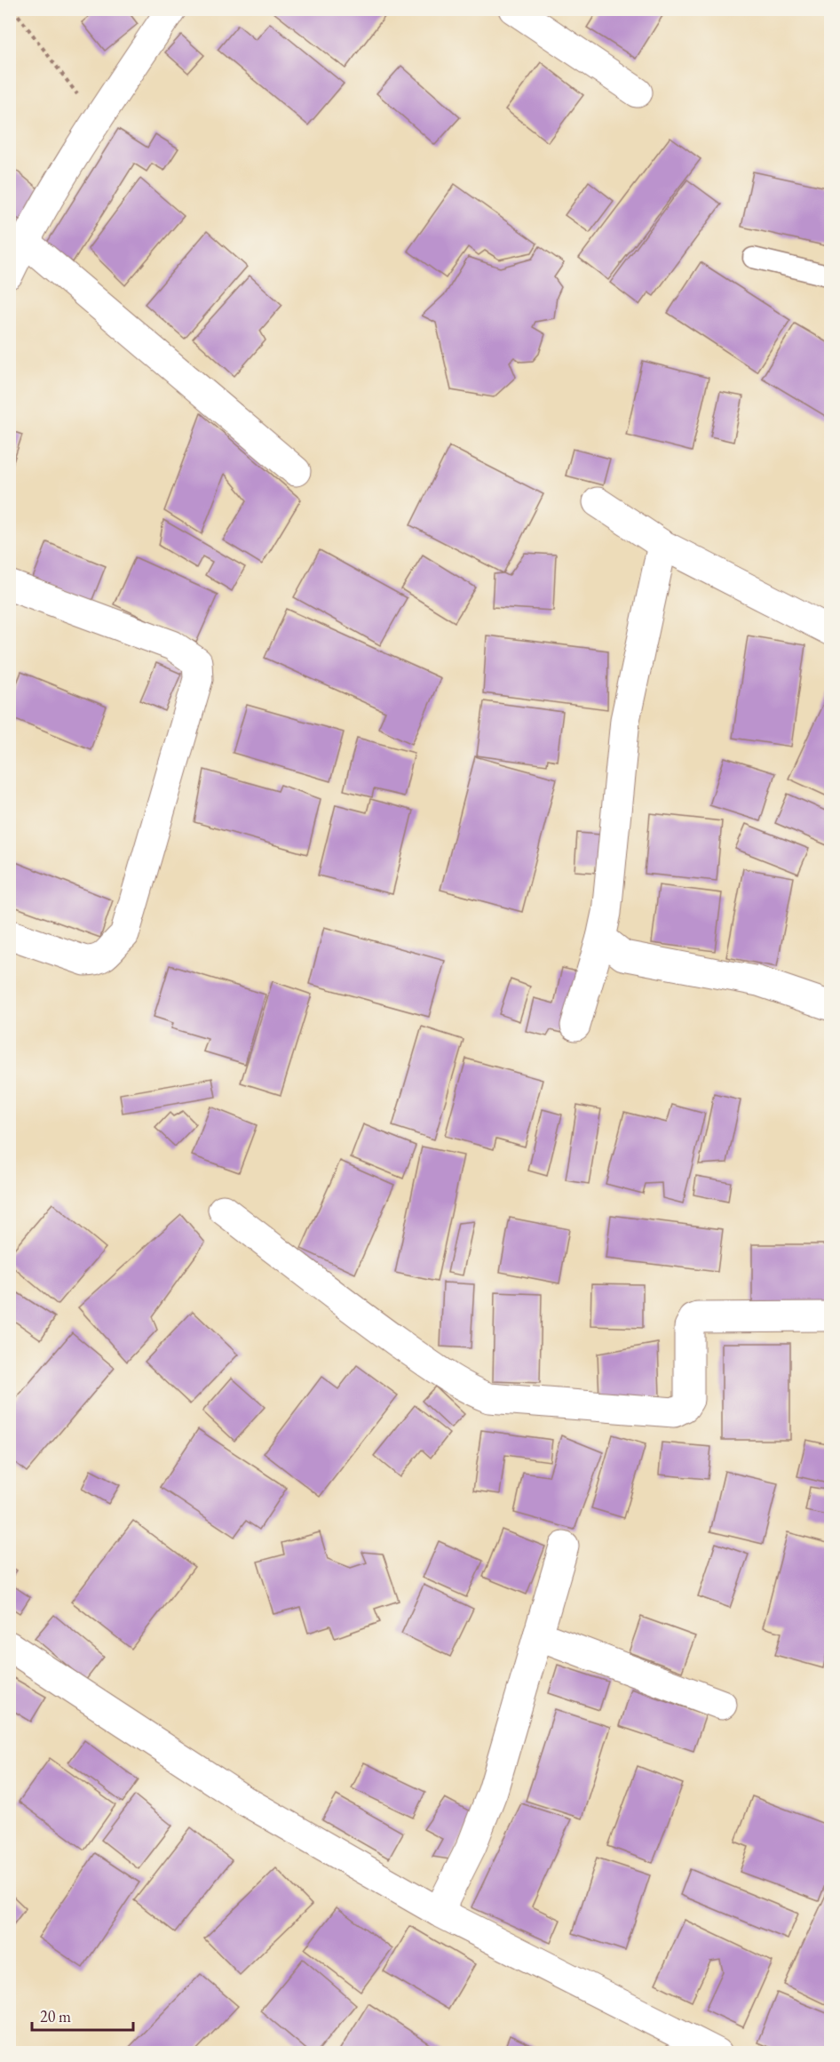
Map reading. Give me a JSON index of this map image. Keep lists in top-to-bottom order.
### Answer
{
  "scale_bar": "20 m"
}
